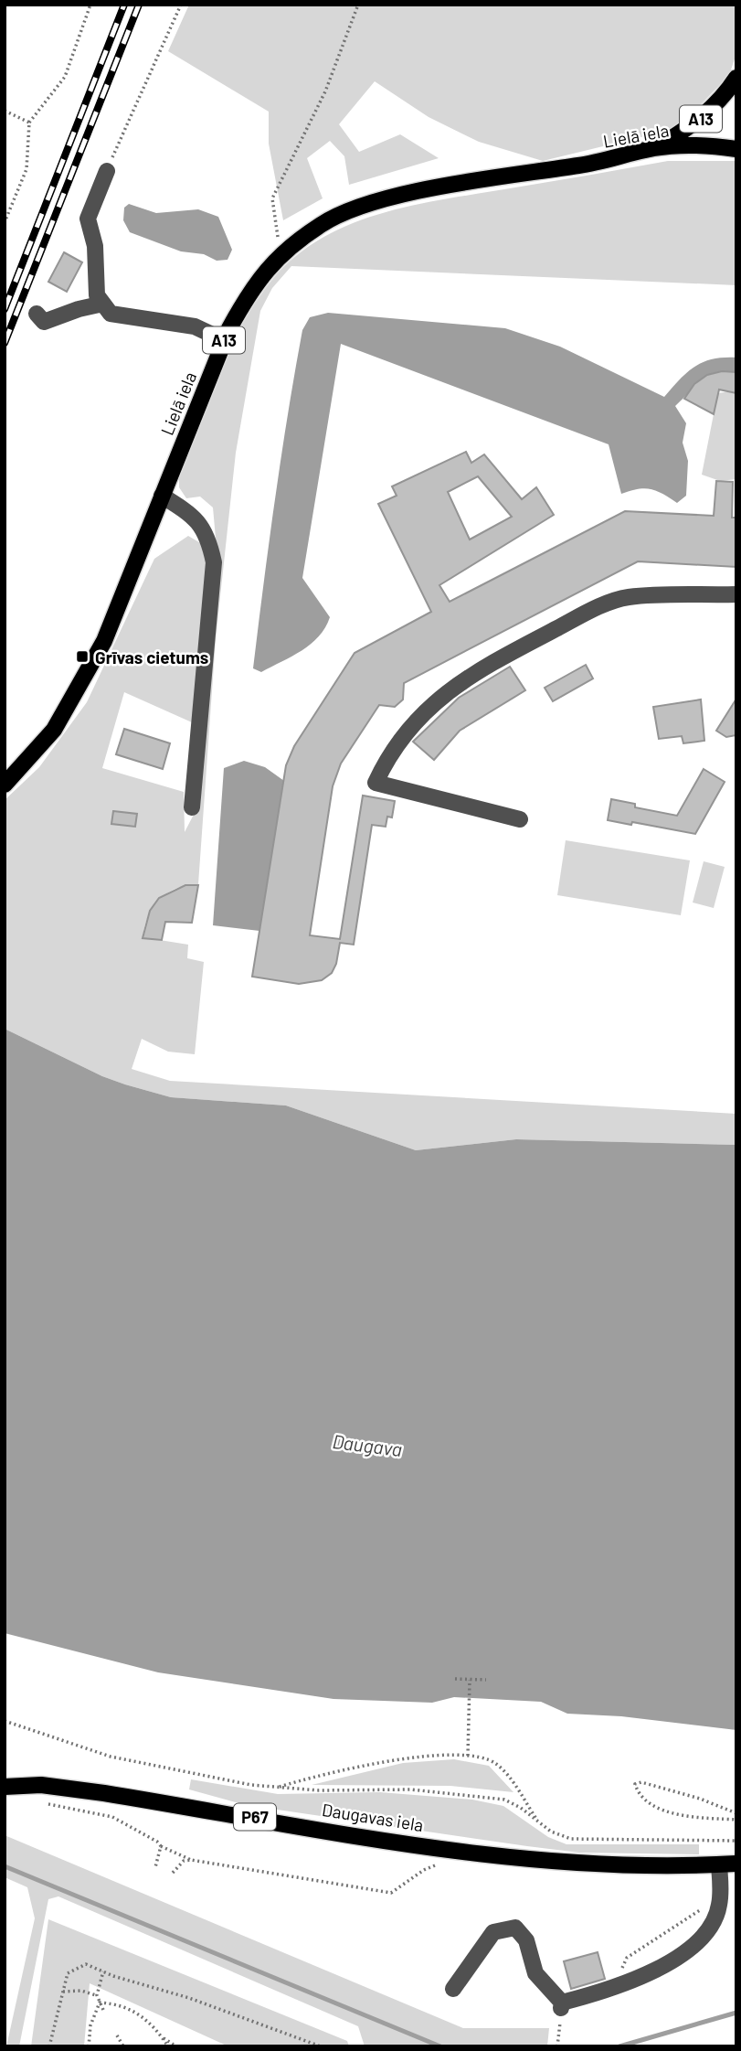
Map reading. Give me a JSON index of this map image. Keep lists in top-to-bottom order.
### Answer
{
  "streets": {
    "main road": [
      "A13",
      "Lielā iela",
      "P67",
      "Daugavas iela"
    ]
  },
  "crossings": [
    ["A13", "Lielā iela"]
  ],
  "water": ["Daugava"],
  "places": {
    "transit": ["Grīvas cietums"]
  }
}
